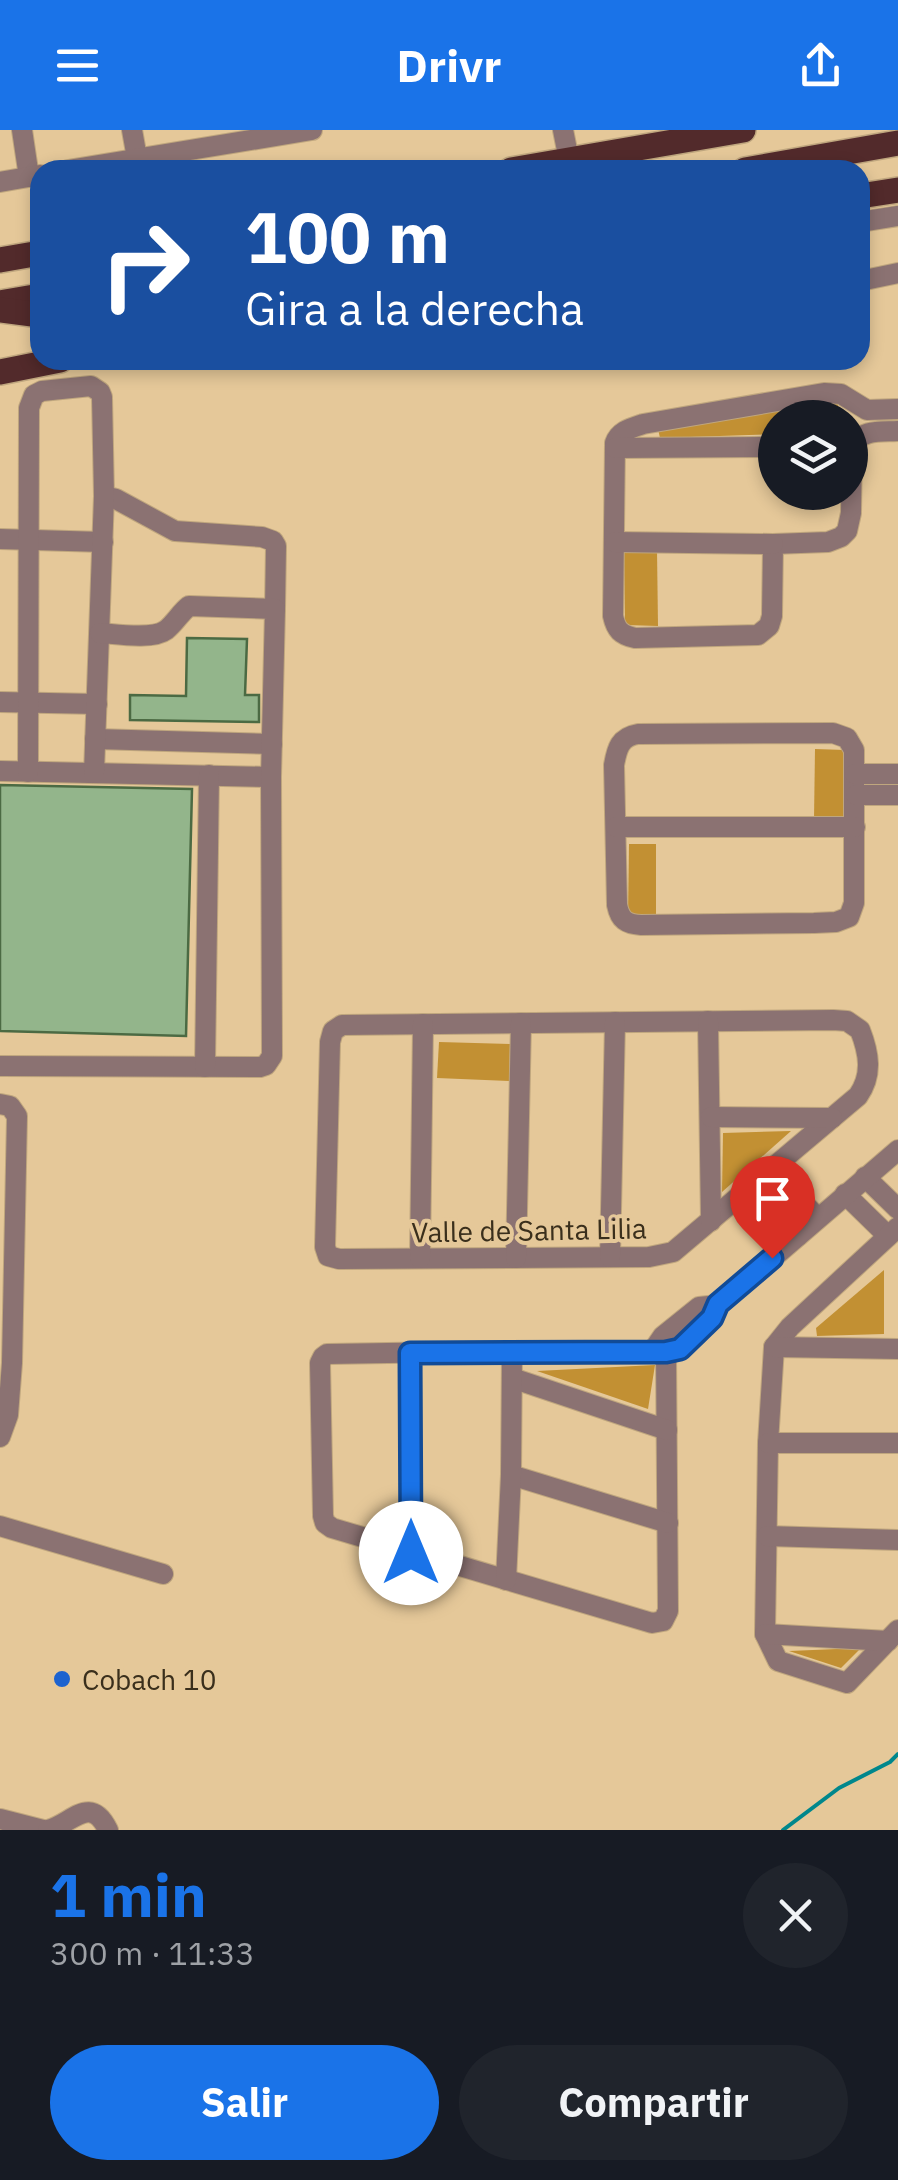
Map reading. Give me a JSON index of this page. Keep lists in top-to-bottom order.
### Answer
{
  "streets": {
    "street": ["Valle de Santa Lilia"]
  },
  "places": ["Cobach 10"],
  "page": {
    "header": "Drivr",
    "turn": ["100 m", "Gira a la derecha"],
    "heading": ["1 min", "300 m · 11:33"],
    "buttons": ["Salir", "Compartir"]
  }
}
